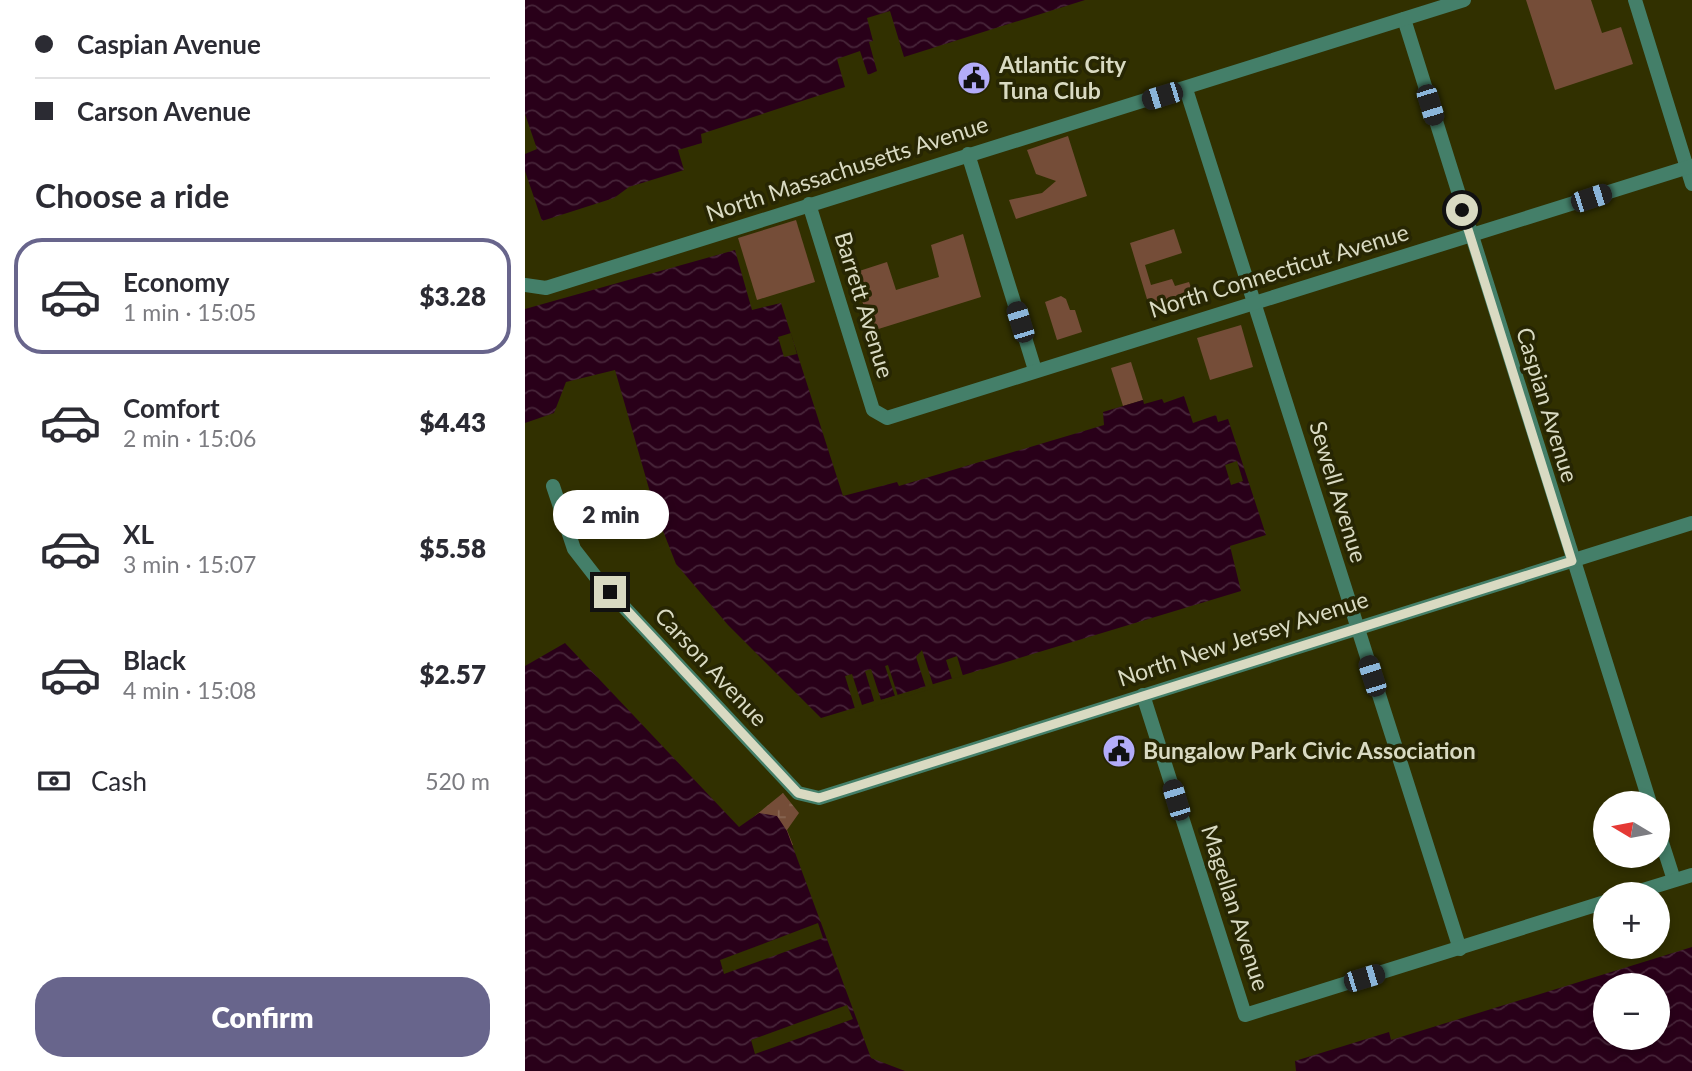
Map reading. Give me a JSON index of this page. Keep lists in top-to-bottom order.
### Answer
{
  "streets": {
    "street": [
      "North Massachusetts Avenue",
      "North Connecticut Avenue",
      "Barrett Avenue",
      "Caspian Avenue",
      "Sewell Avenue",
      "North New Jersey Avenue",
      "Carson Avenue",
      "Magellan Avenue"
    ]
  },
  "crossings": [
    ["North Massachusetts Avenue", "Barrett Avenue"],
    ["North Massachusetts Avenue", "Caspian Avenue"],
    ["North Massachusetts Avenue", "Sewell Avenue"],
    ["North Connecticut Avenue", "Barrett Avenue"],
    ["North Connecticut Avenue", "Caspian Avenue"],
    ["North Connecticut Avenue", "Sewell Avenue"],
    ["Caspian Avenue", "North New Jersey Avenue"],
    ["Sewell Avenue", "North New Jersey Avenue"],
    ["Sewell Avenue", "Magellan Avenue"],
    ["North New Jersey Avenue", "Carson Avenue"],
    ["North New Jersey Avenue", "Magellan Avenue"]
  ],
  "places": {
    "public building": ["Atlantic City Tuna Club", "Bungalow Park Civic Association"]
  },
  "north": "left",
  "page": {
    "banner": ["Caspian Avenue", "Carson Avenue"],
    "heading": "Choose a ride",
    "list": [
      {
        "name": "Economy",
        "note": "1 min · 15:05",
        "value": "$3.28"
      },
      {
        "name": "Comfort",
        "note": "2 min · 15:06",
        "value": "$4.43"
      },
      {
        "name": "XL",
        "note": "3 min · 15:07",
        "value": "$5.58"
      },
      {
        "name": "Black",
        "note": "4 min · 15:08",
        "value": "$2.57"
      }
    ],
    "bubble": "2 min",
    "pay": ["Cash", "520 m"],
    "map_buttons": ["+", "−"],
    "buttons": "Confirm"
  }
}
